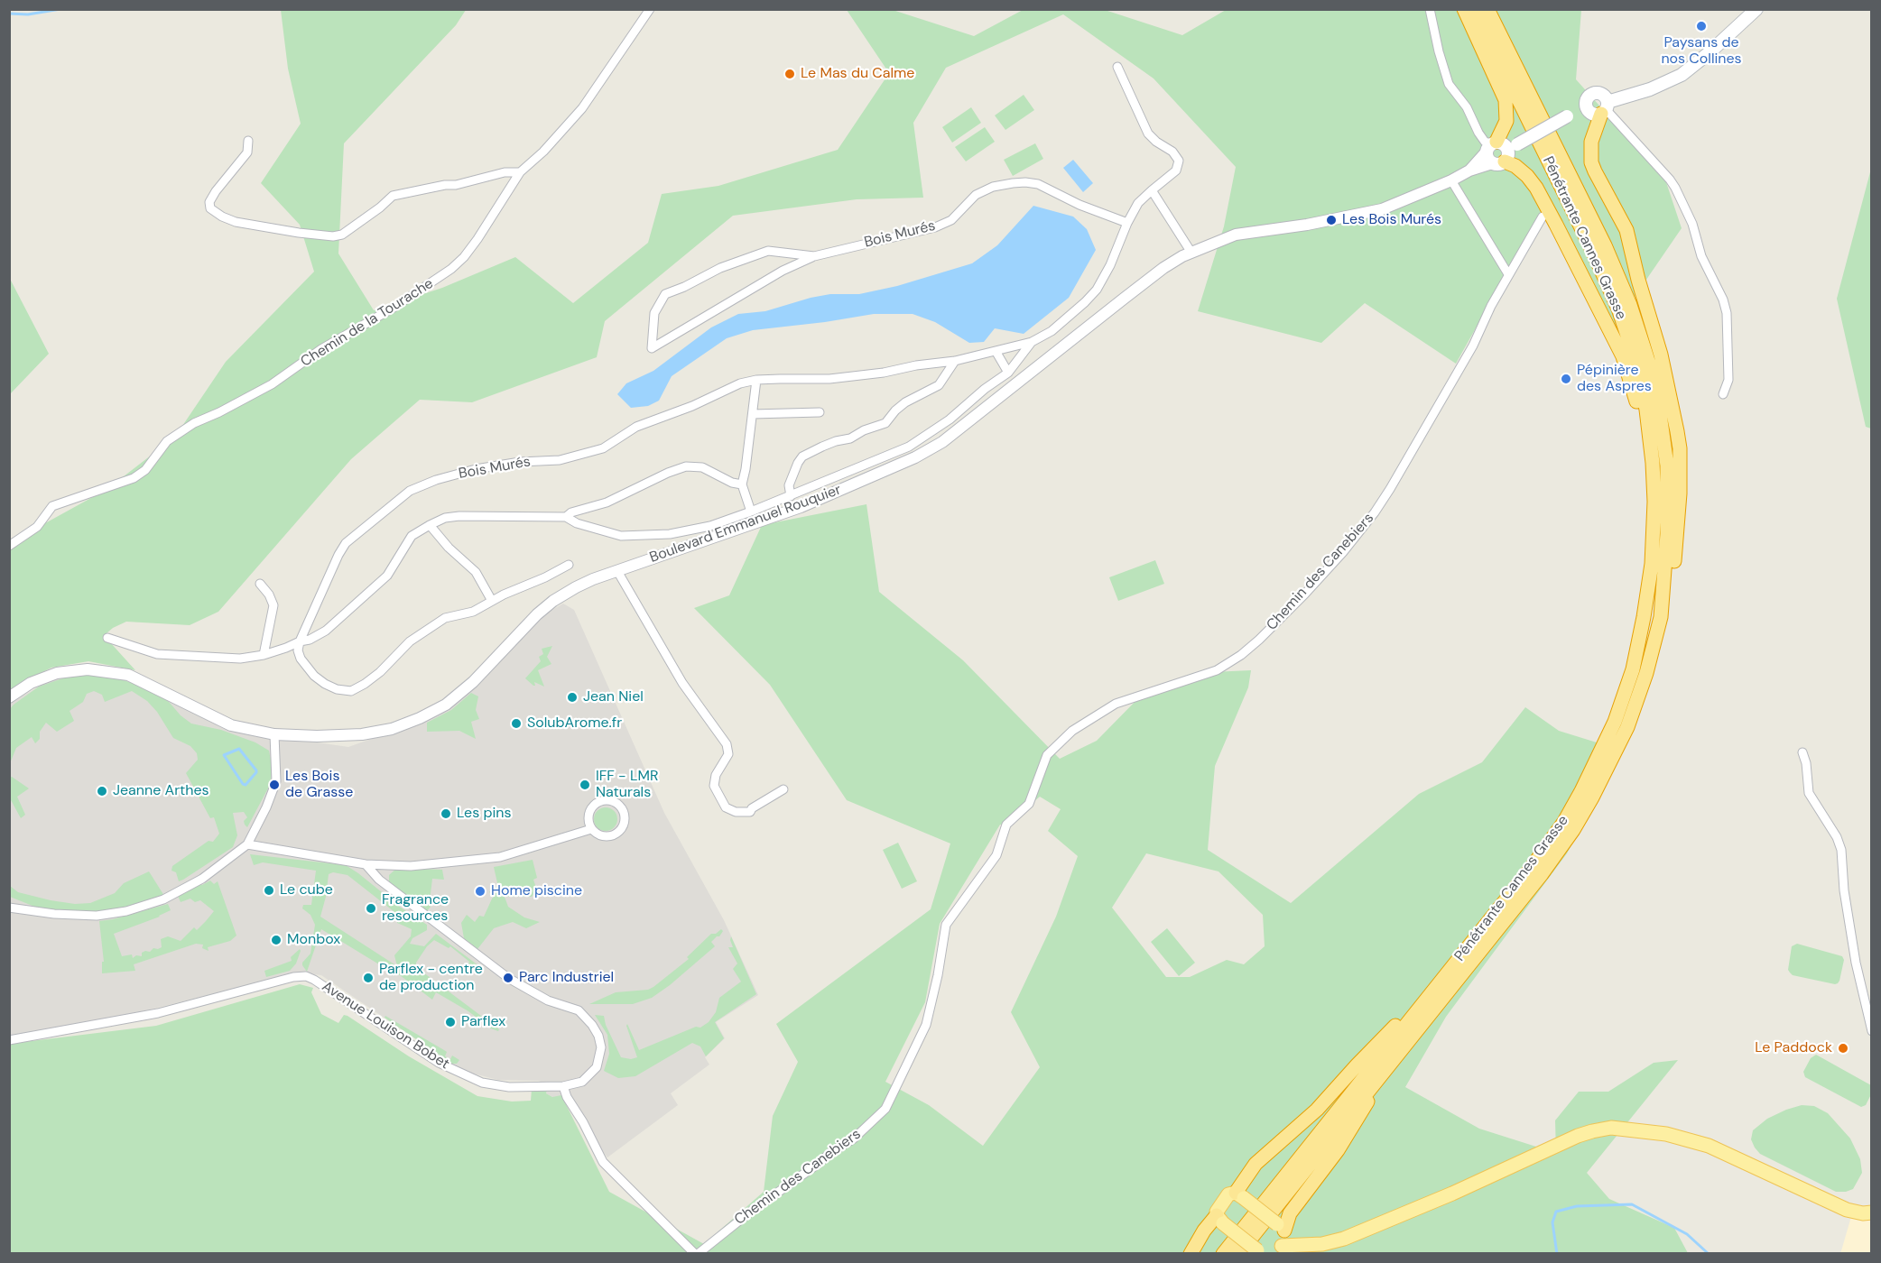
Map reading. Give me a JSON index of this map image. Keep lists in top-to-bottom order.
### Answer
{
  "streets": {
    "highway": ["Pénétrante Cannes Grasse"],
    "street": [
      "Bois Murés",
      "Chemin de la Tourache",
      "Boulevard Emmanuel Rouquier",
      "Chemin des Canebiers",
      "Avenue Louison Bobet"
    ]
  },
  "places": [
    "Paysans de nos Collines",
    "Le Mas du Calme",
    "Les Bois Murés",
    "Pépinière des Aspres",
    "Jean Niel",
    "SolubArome.fr",
    "Les Bois de Grasse",
    "IFF - LMR Naturals",
    "Jeanne Arthes",
    "Les pins",
    "Le cube",
    "Home piscine",
    "Fragrance resources",
    "Monbox",
    "Parflex - centre de production",
    "Parc Industriel",
    "Parflex",
    "Le Paddock"
  ]
}
